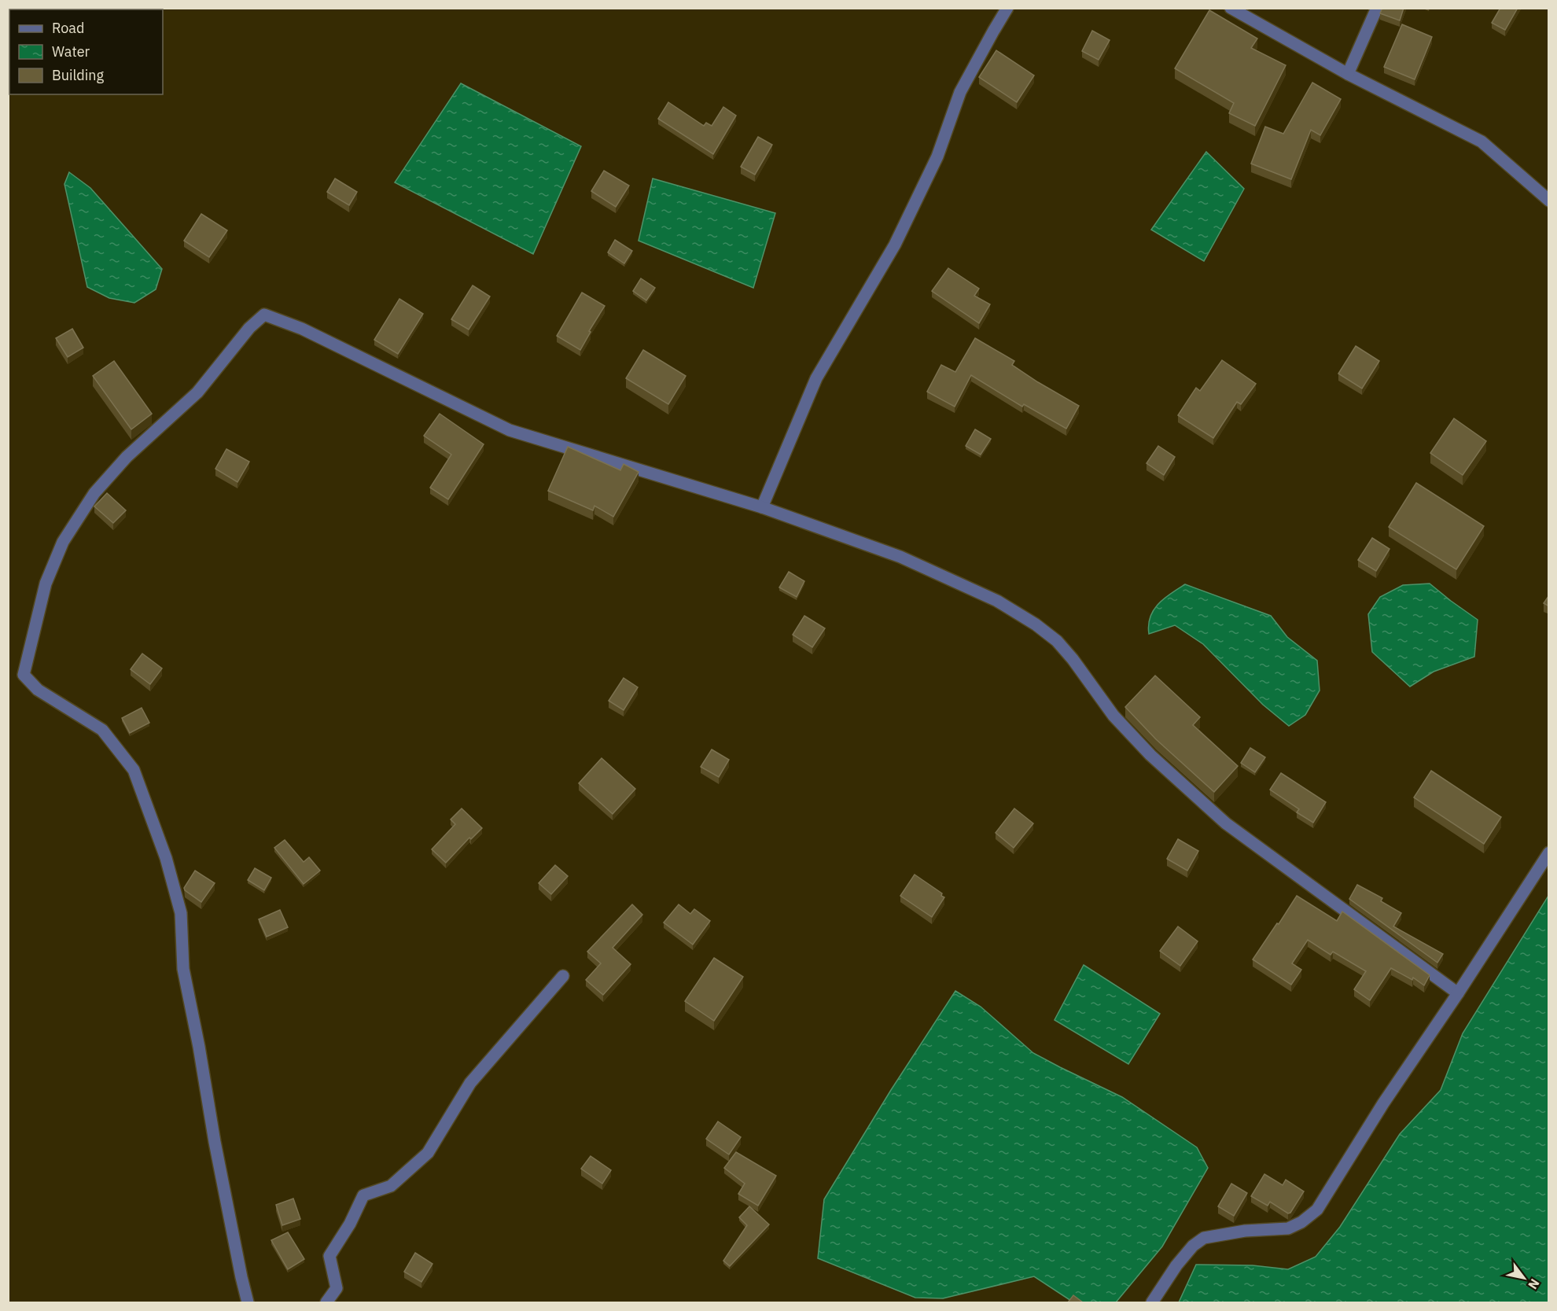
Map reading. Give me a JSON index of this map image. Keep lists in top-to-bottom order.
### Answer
{
  "legend": ["Road", "Water", "Building"],
  "north": "bottom right"
}
